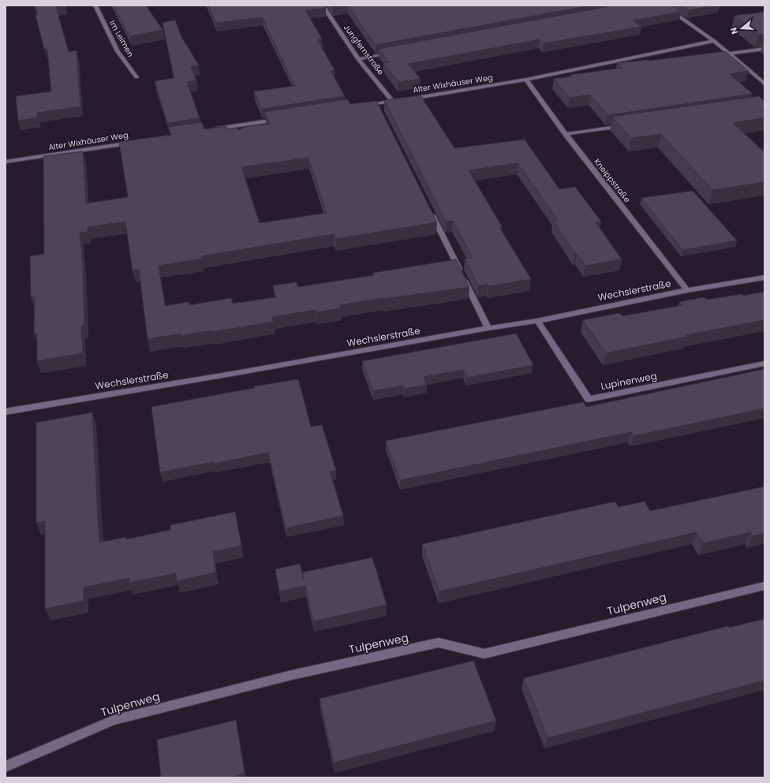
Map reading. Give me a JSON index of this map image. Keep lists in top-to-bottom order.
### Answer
{
  "streets": {
    "street": [
      "Im Leimen",
      "Jungfernstraße",
      "Alter Wixhäuser Weg",
      "Kneippstraße",
      "Wechslerstraße",
      "Lupinenweg",
      "Tulpenweg"
    ]
  },
  "crossings": [
    ["Alter Wixhäuser Weg", "Kneippstraße"],
    ["Kneippstraße", "Wechslerstraße"],
    ["Wechslerstraße", "Lupinenweg"]
  ],
  "north": "left"
}
